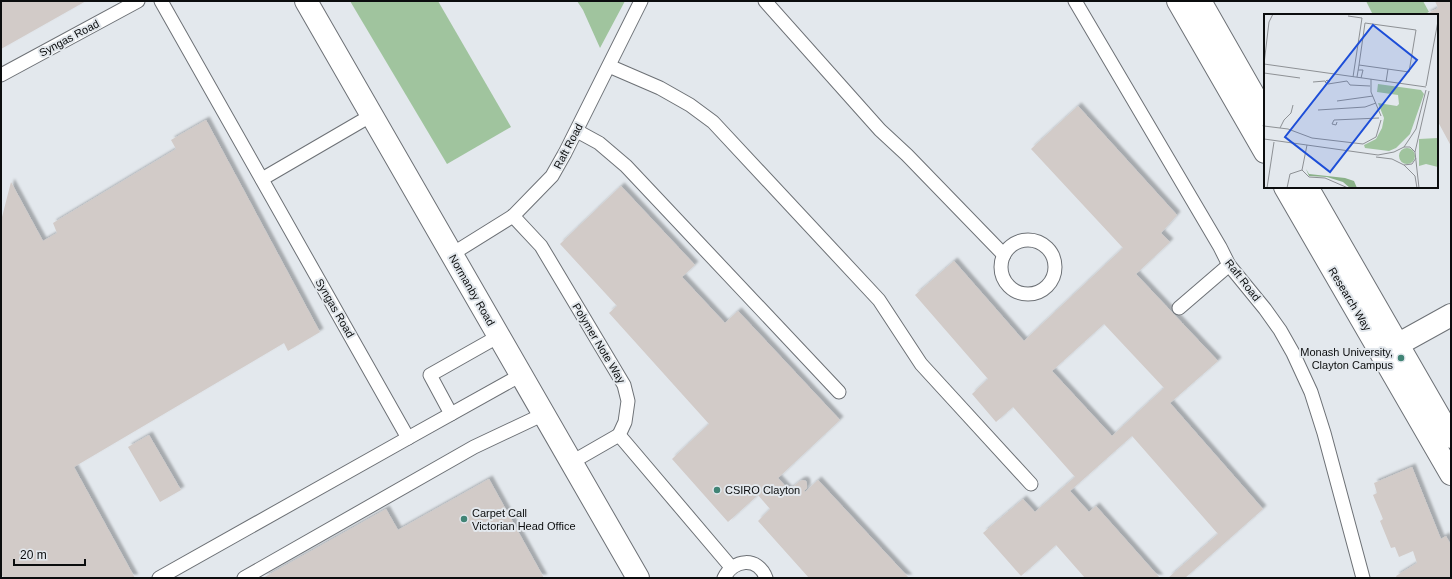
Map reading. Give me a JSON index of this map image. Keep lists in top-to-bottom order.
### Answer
{
  "streets": {
    "street": ["Normanby Road", "Research Way"],
    "lane": ["Syngas Road", "Raft Road", "Polymer Note Way"]
  },
  "crossings": [
    ["Raft Road", "Normanby Road"],
    ["Raft Road", "Polymer Note Way"]
  ],
  "places": ["Monash University, Clayton Campus", "CSIRO Clayton", "Carpet Call Victorian Head Office"],
  "scale_bar": "20 m"
}
